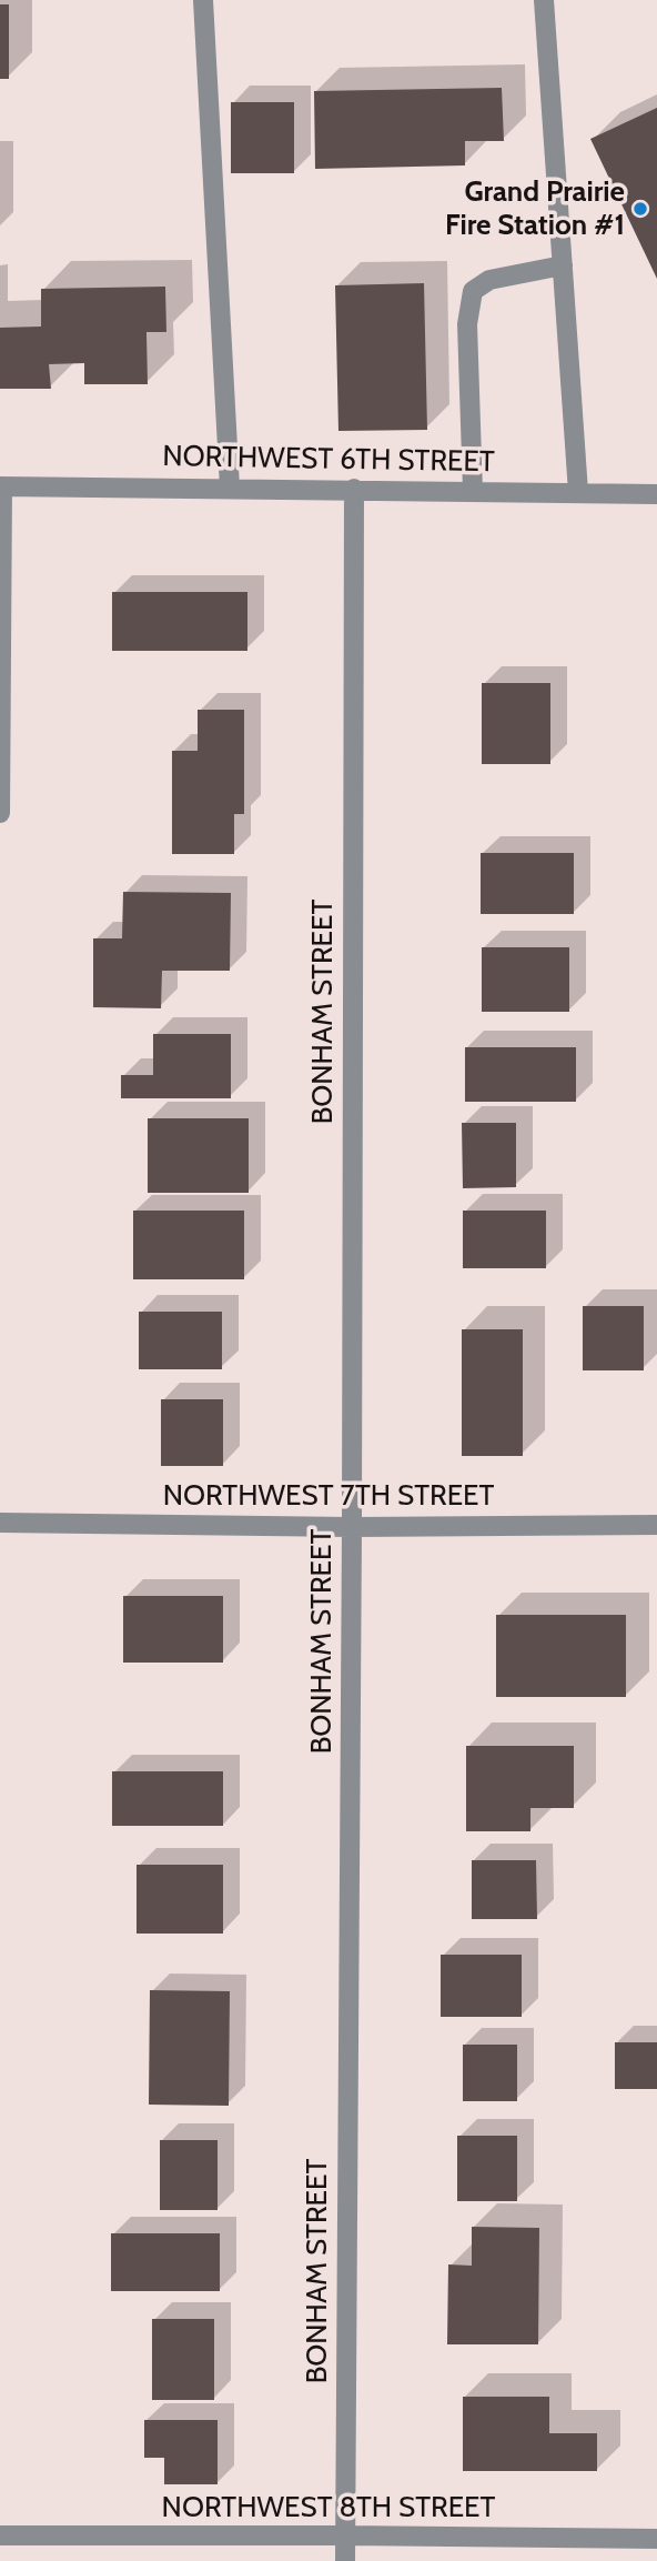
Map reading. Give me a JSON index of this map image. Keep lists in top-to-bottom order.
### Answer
{
  "streets": {
    "street": [
      "NORTHWEST 6TH STREET",
      "BONHAM STREET",
      "NORTHWEST 7TH STREET",
      "NORTHWEST 8TH STREET"
    ]
  },
  "crossings": [
    ["NORTHWEST 6TH STREET", "BONHAM STREET"],
    ["BONHAM STREET", "NORTHWEST 7TH STREET"],
    ["BONHAM STREET", "NORTHWEST 8TH STREET"]
  ],
  "places": ["Grand Prairie Fire Station #1"]
}
